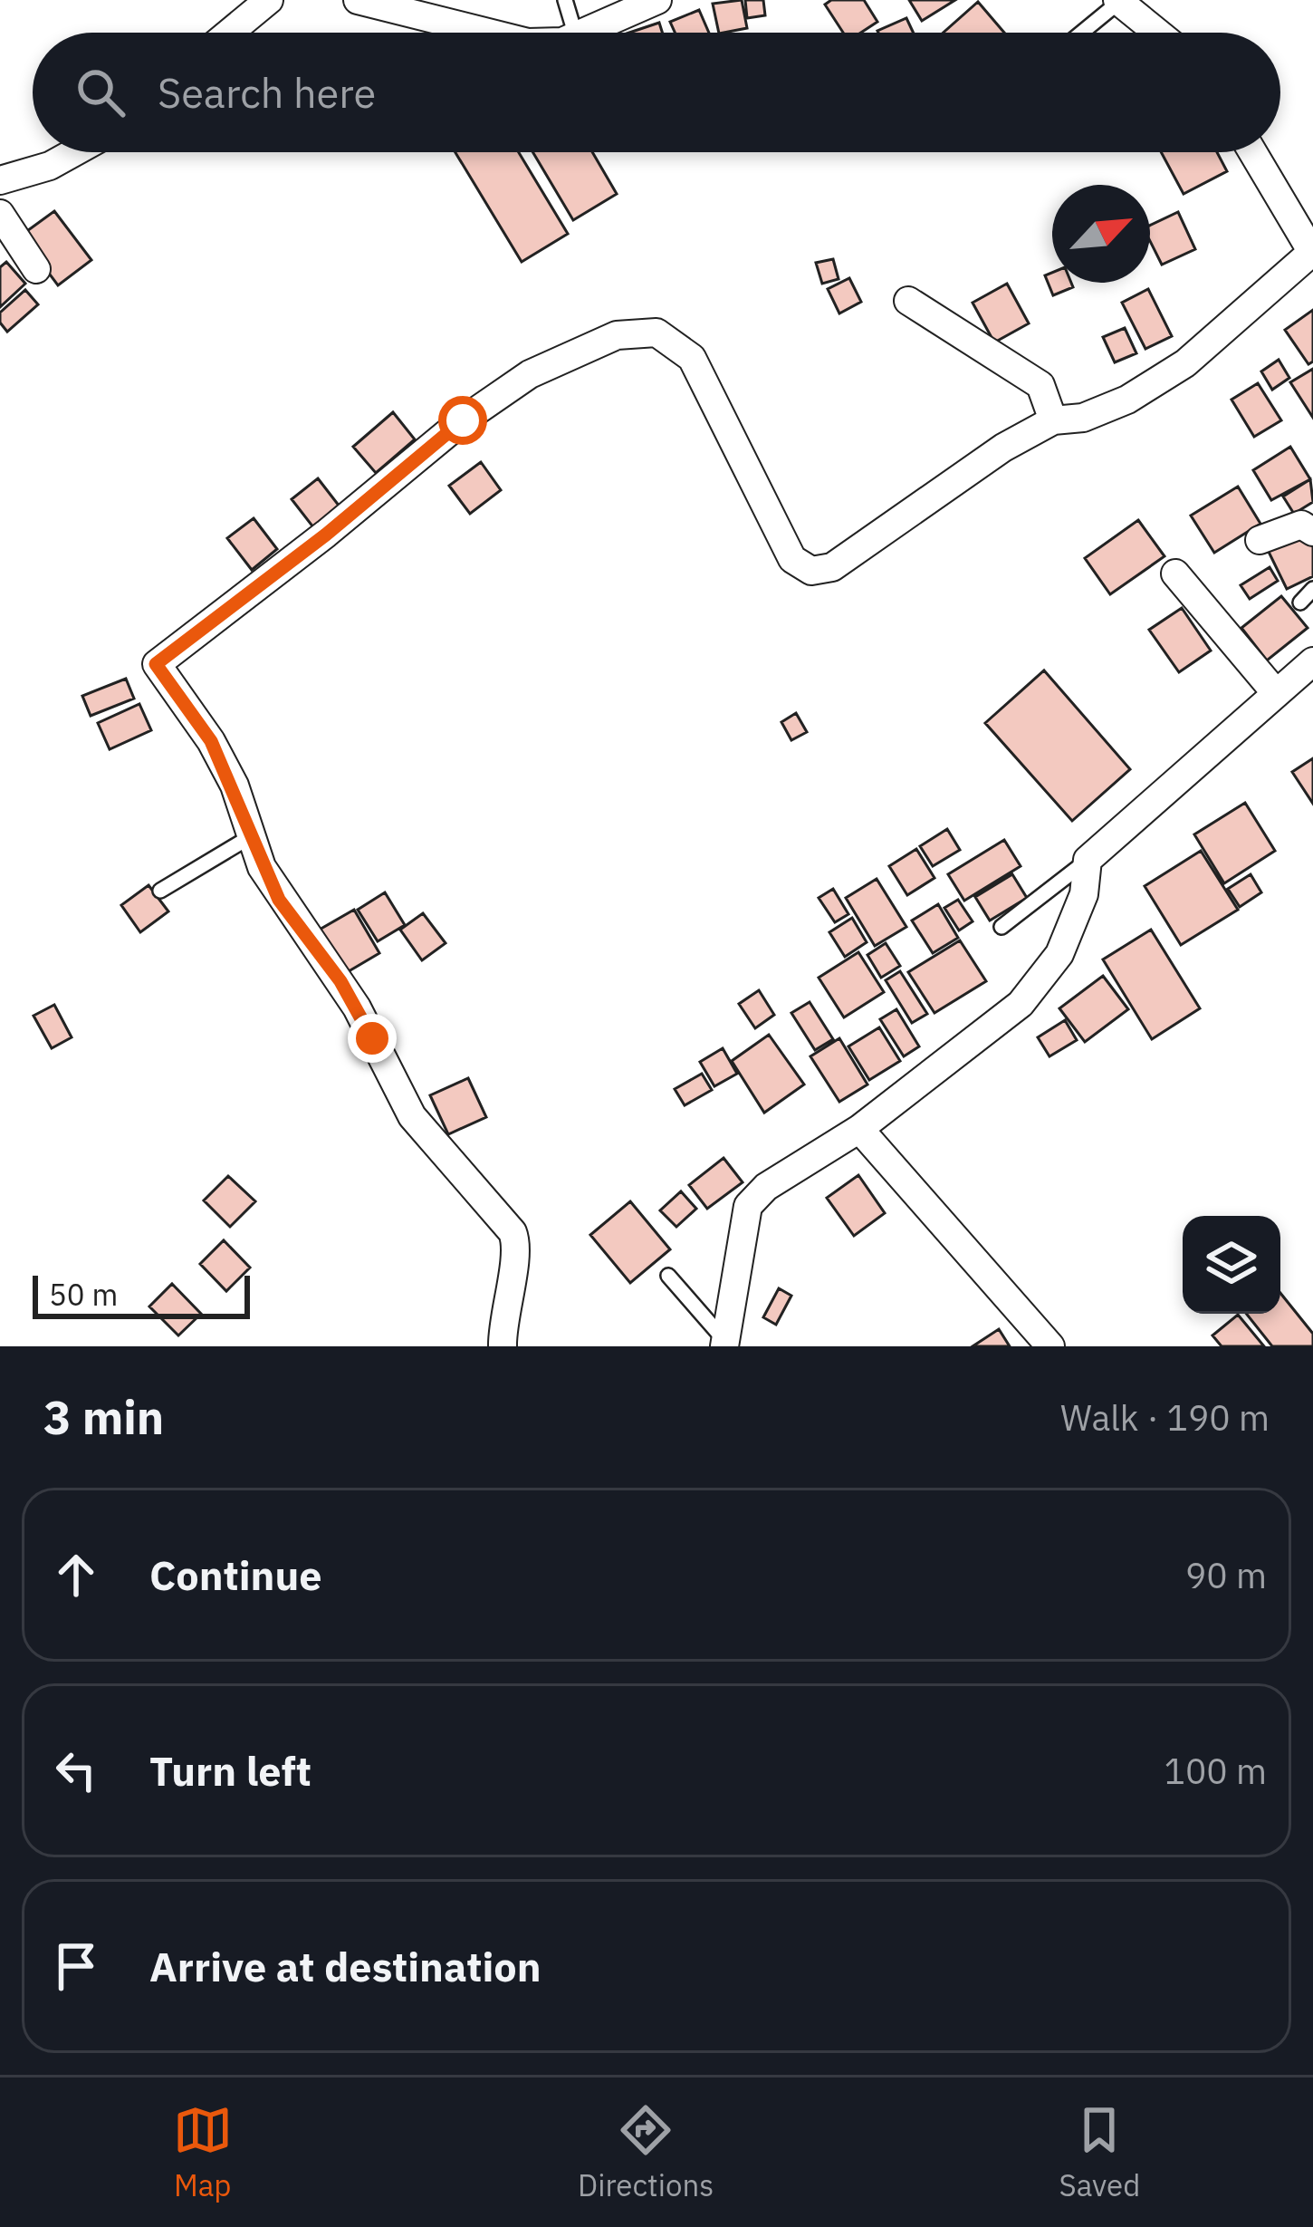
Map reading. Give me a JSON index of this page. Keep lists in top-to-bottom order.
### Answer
{
  "scale_bar": "50 m",
  "north": "top right",
  "page": {
    "search": "Search here",
    "scale": "50 m",
    "heading": ["3 min", "Walk · 190 m"],
    "list": [
      ["Continue", "90 m"],
      ["Turn left", "100 m"],
      "Arrive at destination"
    ],
    "nav": ["Map", "Directions", "Saved"]
  }
}
